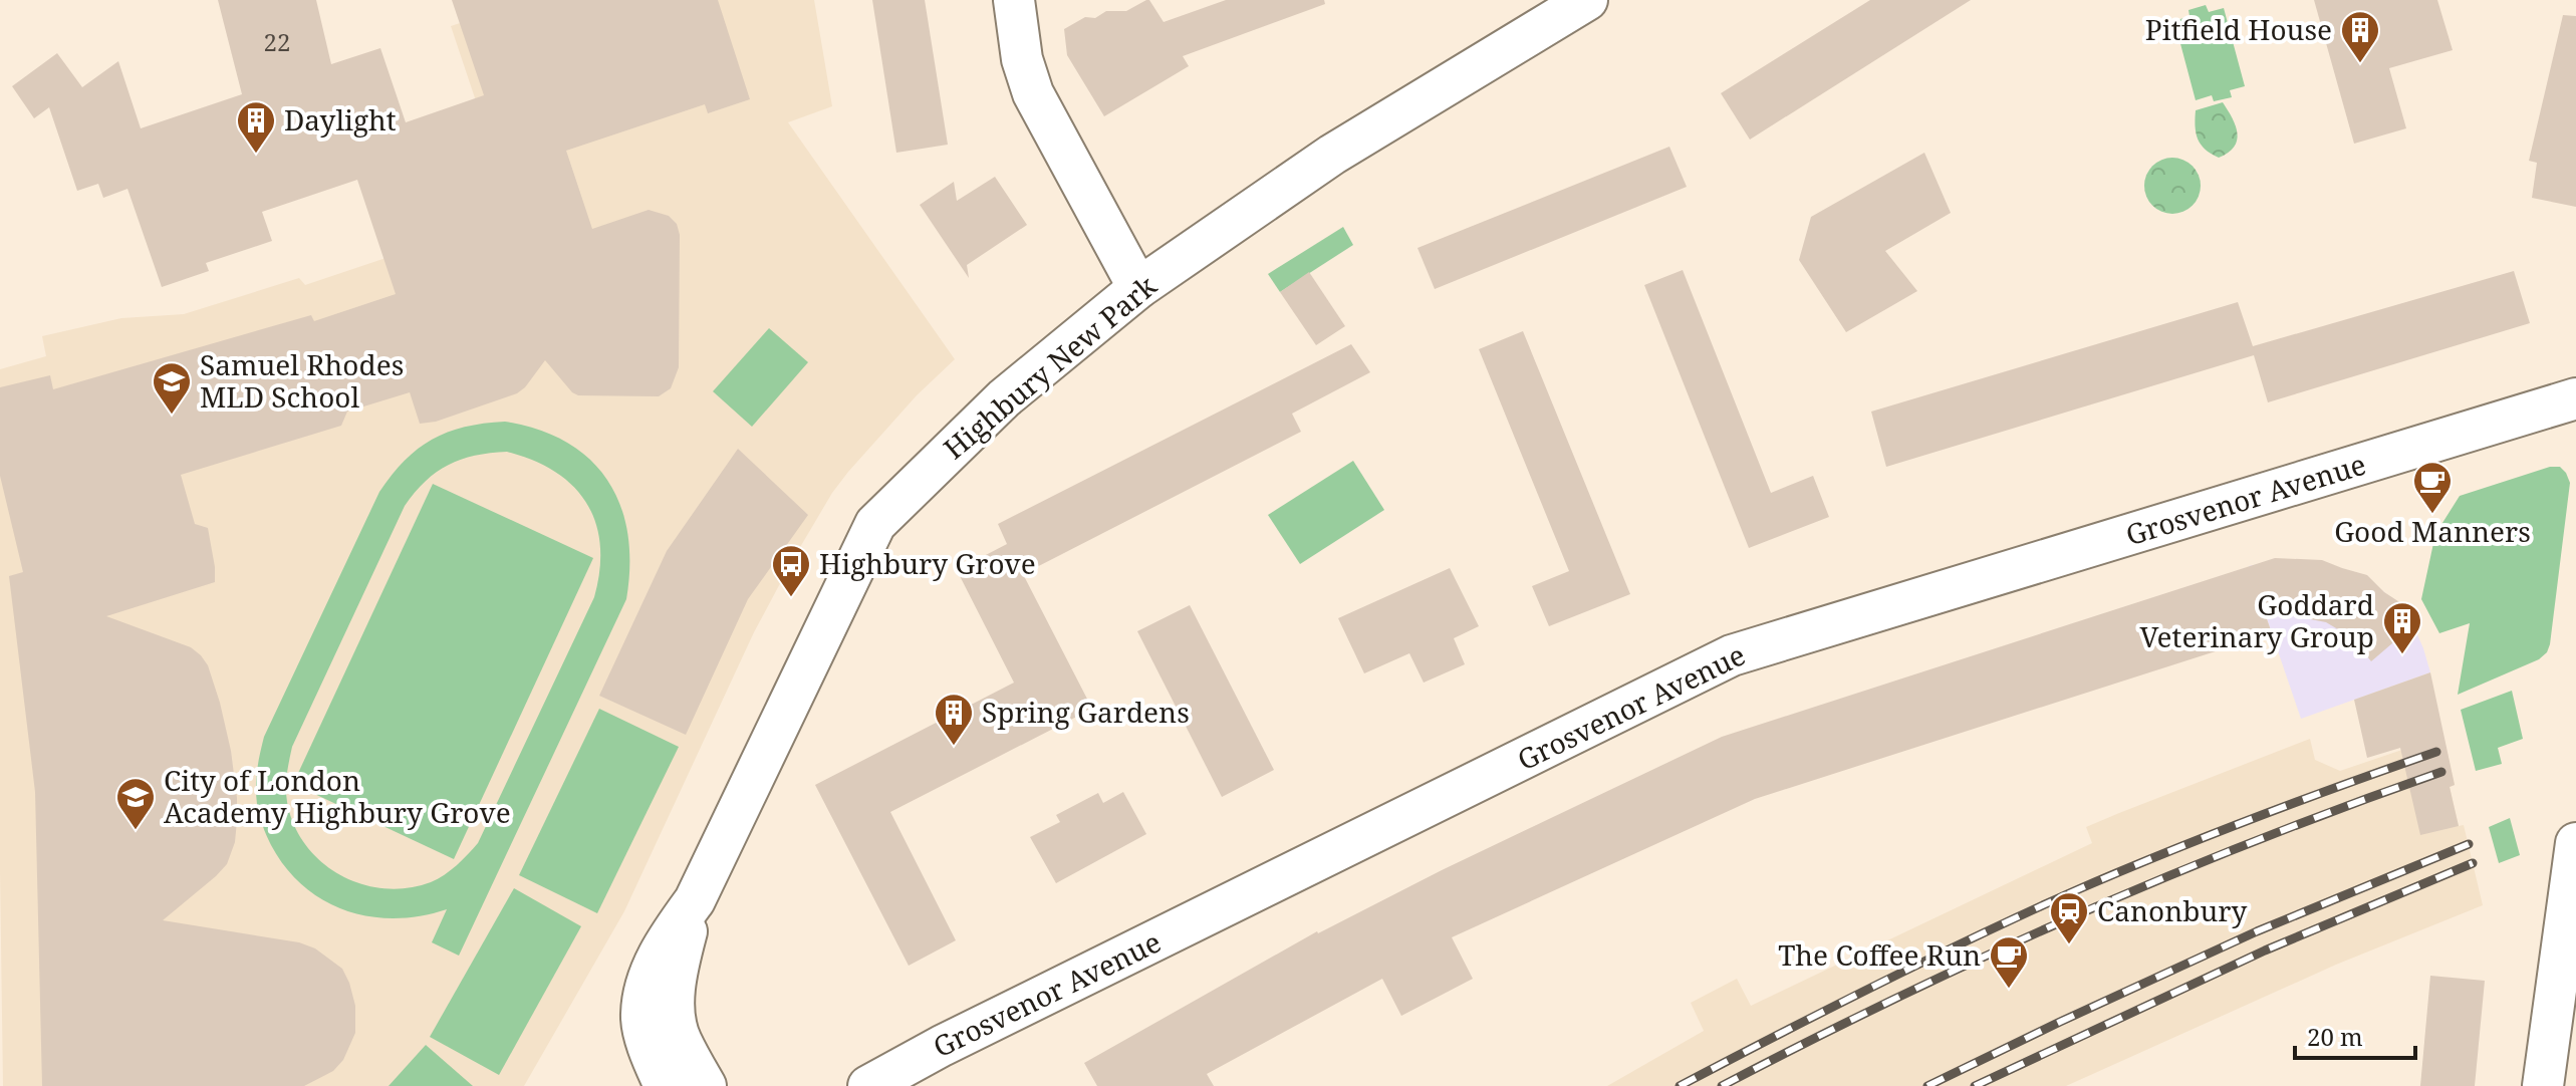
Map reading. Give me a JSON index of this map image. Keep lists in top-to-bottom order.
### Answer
{
  "streets": {
    "street": ["Highbury New Park", "Grosvenor Avenue"]
  },
  "places": {
    "building": [
      "Pitfield House",
      "Daylight",
      "Goddard Veterinary Group",
      "Spring Gardens"
    ],
    "school or university": ["Samuel Rhodes MLD School", "City of London Academy Highbury Grove"],
    "cafe": ["Good Manners", "The Coffee Run"],
    "bus stop": ["Highbury Grove"],
    "station": ["Canonbury"]
  },
  "house_numbers": ["22"],
  "scale_bar": "20 m"
}
